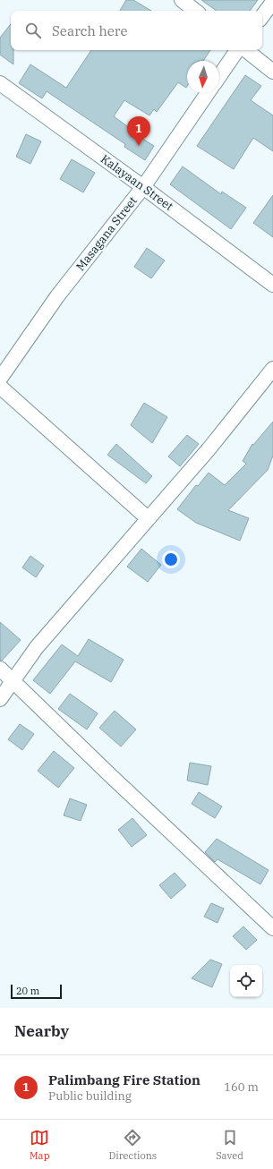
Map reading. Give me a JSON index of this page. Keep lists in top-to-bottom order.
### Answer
{
  "streets": {
    "street": ["Kalayaan Street", "Masagana Street"]
  },
  "crossings": [
    ["Kalayaan Street", "Masagana Street"]
  ],
  "scale_bar": "20 m",
  "north": "bottom",
  "page": {
    "search": "Search here",
    "pins": "1",
    "scale": "20 m",
    "heading": "Nearby",
    "list": [
      {
        "mark": "1",
        "name": "Palimbang Fire Station",
        "note": "Public building",
        "value": "160 m"
      }
    ],
    "nav": ["Map", "Directions", "Saved"]
  }
}
